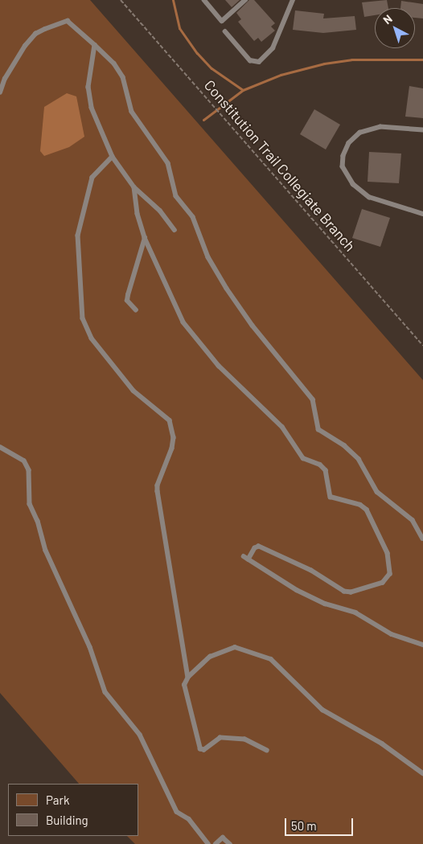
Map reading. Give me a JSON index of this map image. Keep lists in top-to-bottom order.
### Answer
{
  "streets": {
    "path": ["Constitution Trail Collegiate Branch"]
  },
  "legend": ["Park", "Building"],
  "scale_bar": "50 m",
  "north": "top left"
}
